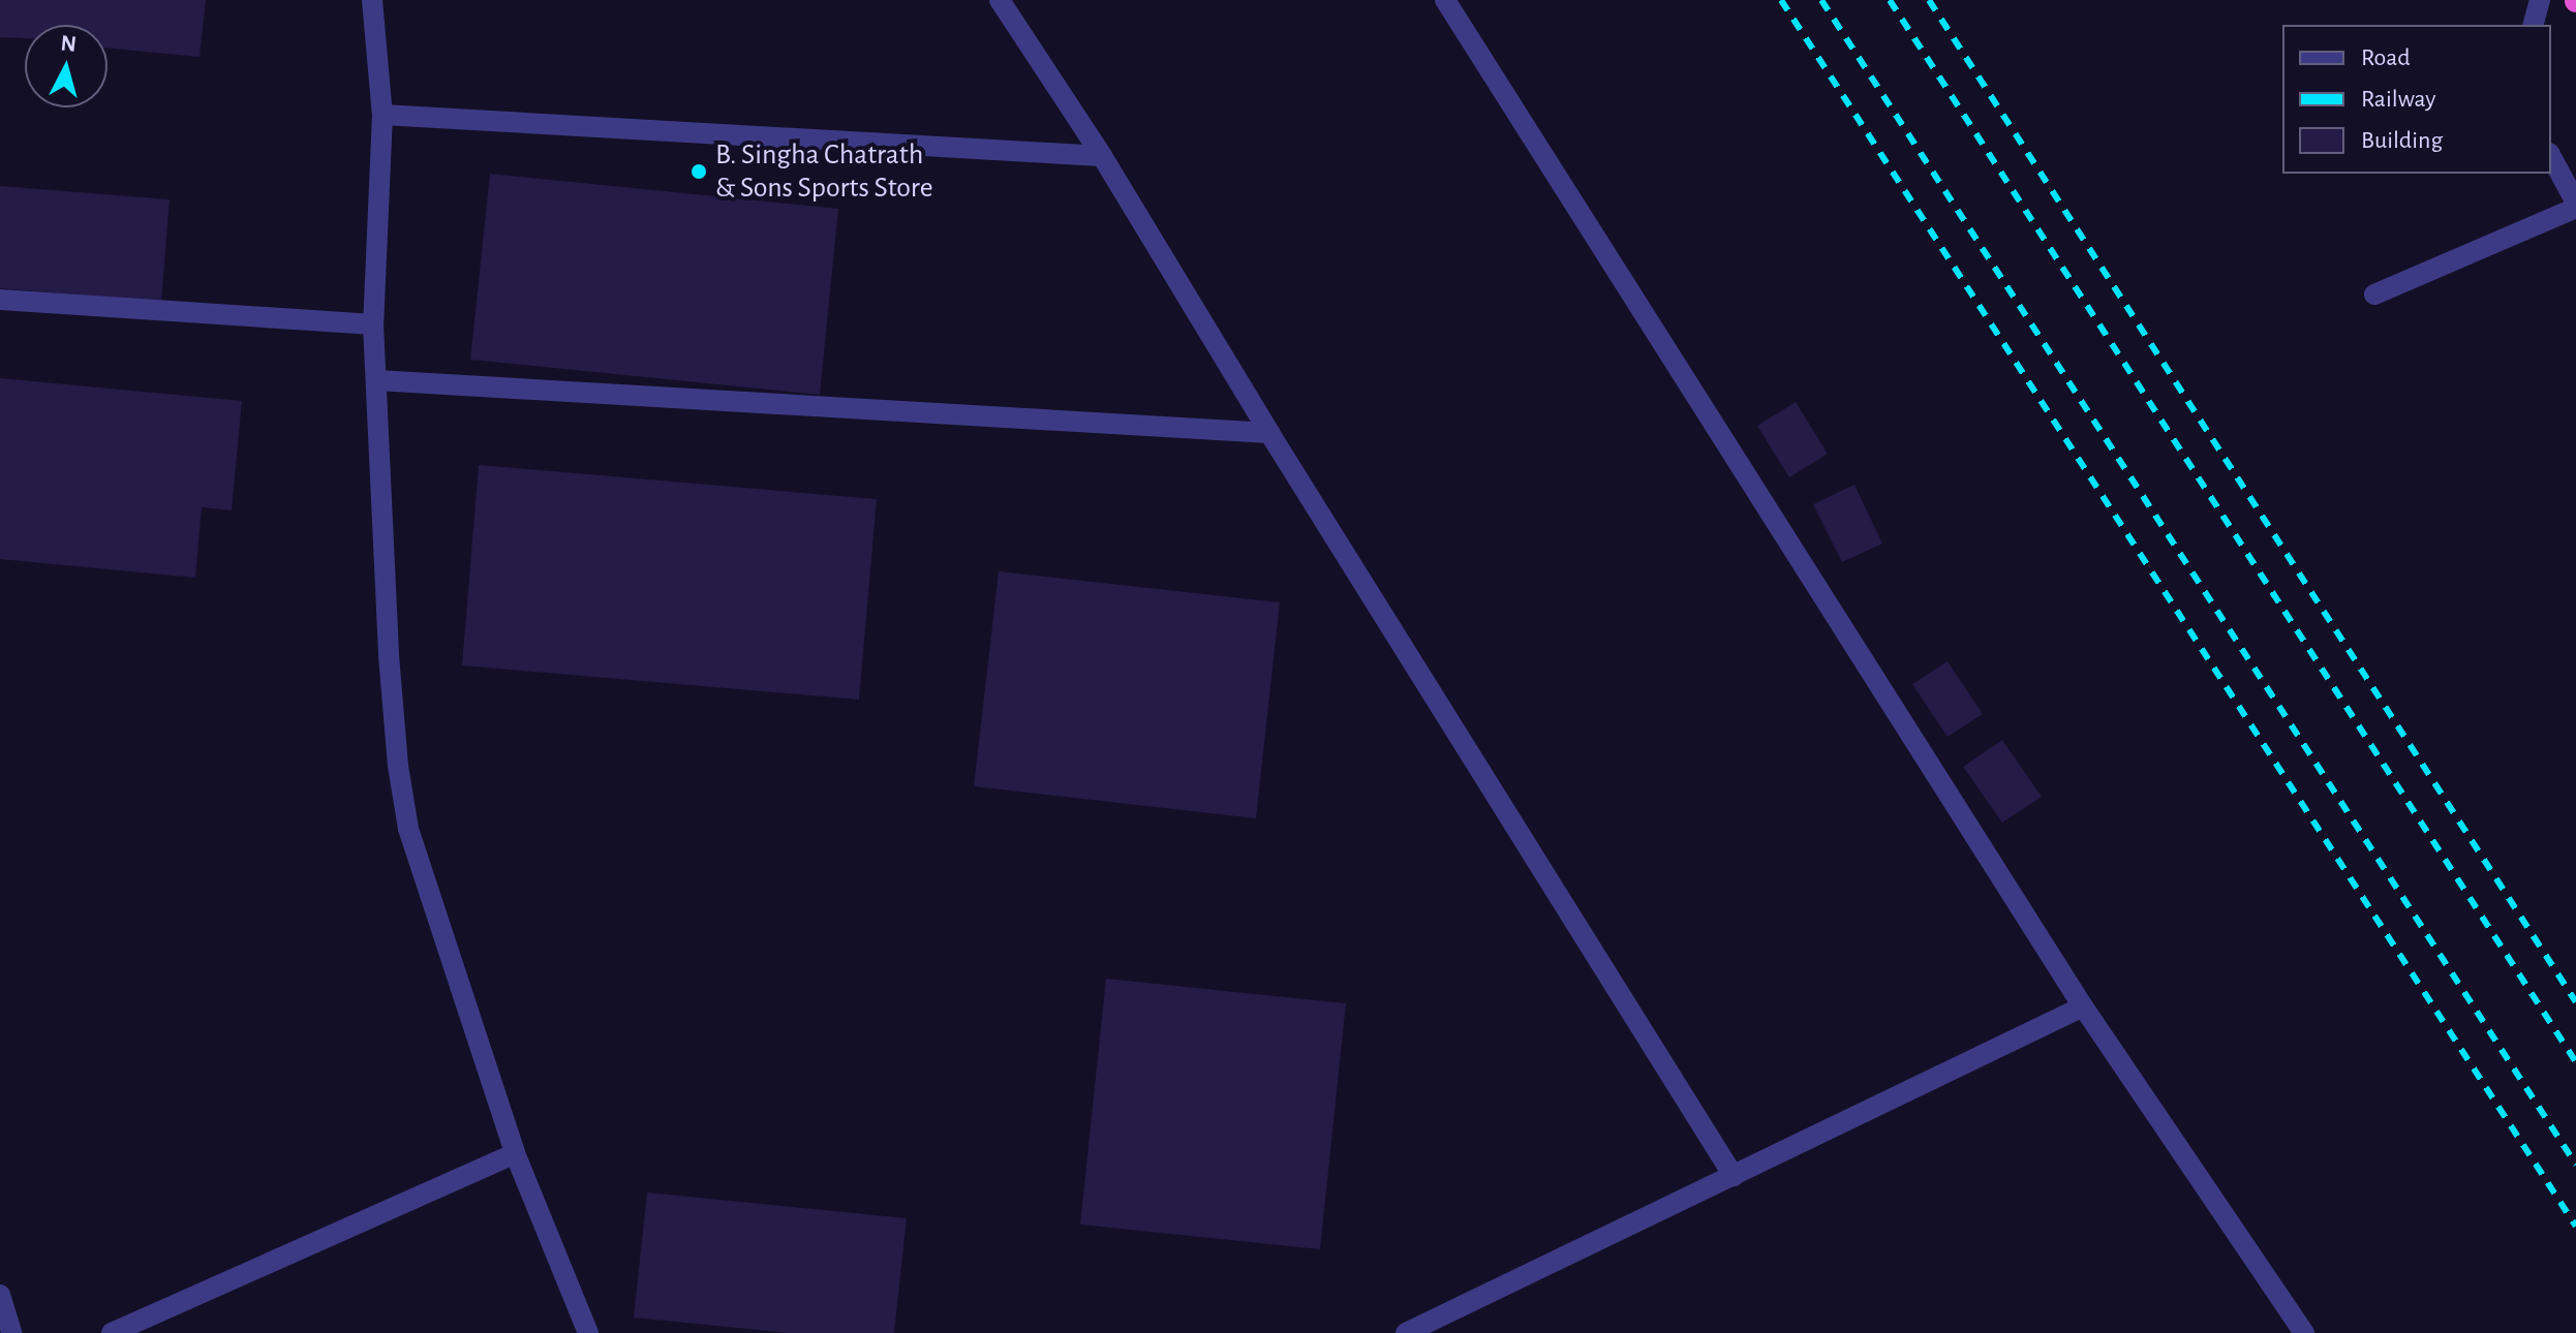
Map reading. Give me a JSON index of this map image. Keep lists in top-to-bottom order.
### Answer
{
  "places": ["B. Singha Chatrath & Sons Sports Store"],
  "legend": ["Road", "Railway", "Building"],
  "north": "top"
}
